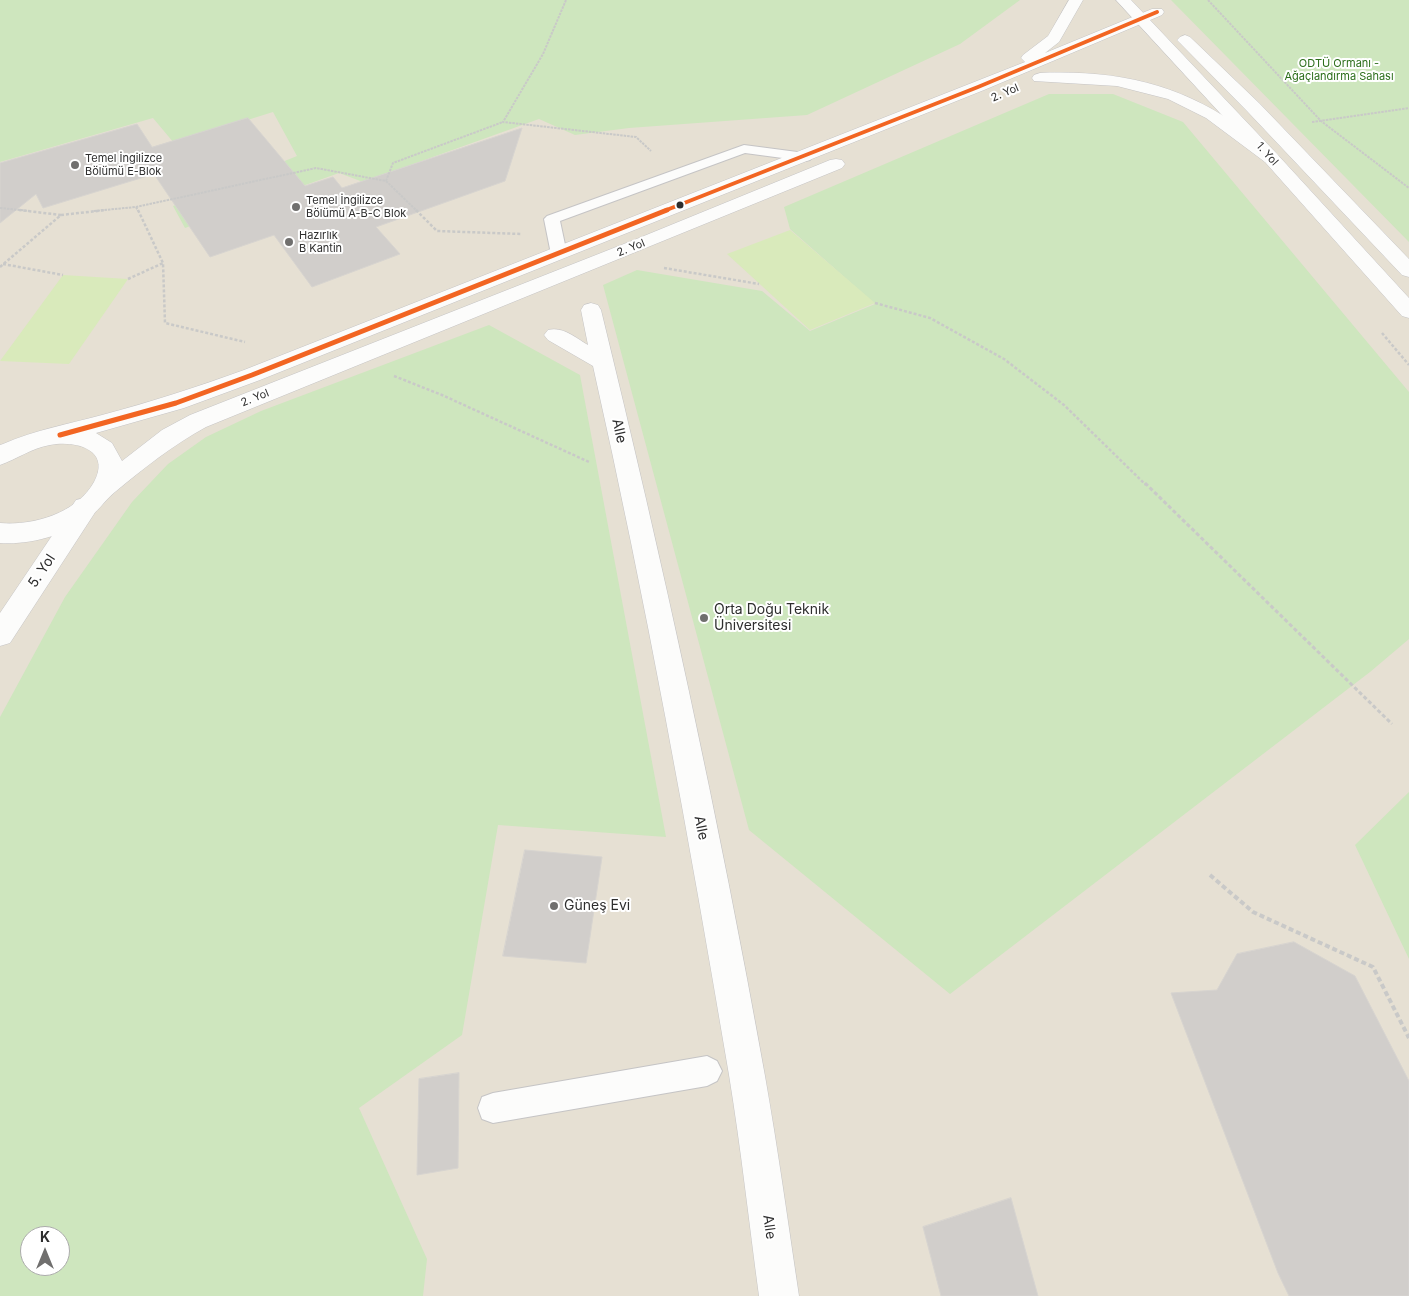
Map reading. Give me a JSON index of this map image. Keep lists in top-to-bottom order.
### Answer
{
  "streets": {
    "street": [
      "2. Yol",
      "1. Yol",
      "Alle",
      "5. Yol"
    ]
  },
  "crossings": [
    ["2. Yol", "1. Yol"],
    ["2. Yol", "5. Yol"]
  ],
  "parks": ["ODTÜ Ormanı - Ağaçlandırma Sahası"],
  "places": [
    "Temel İngilizce Bölümü E-Blok",
    "Temel İngilizce Bölümü A-B-C Blok",
    "Hazırlık B Kantin",
    "Orta Doğu Teknik Üniversitesi",
    "Güneş Evi"
  ],
  "north": "top"
}
